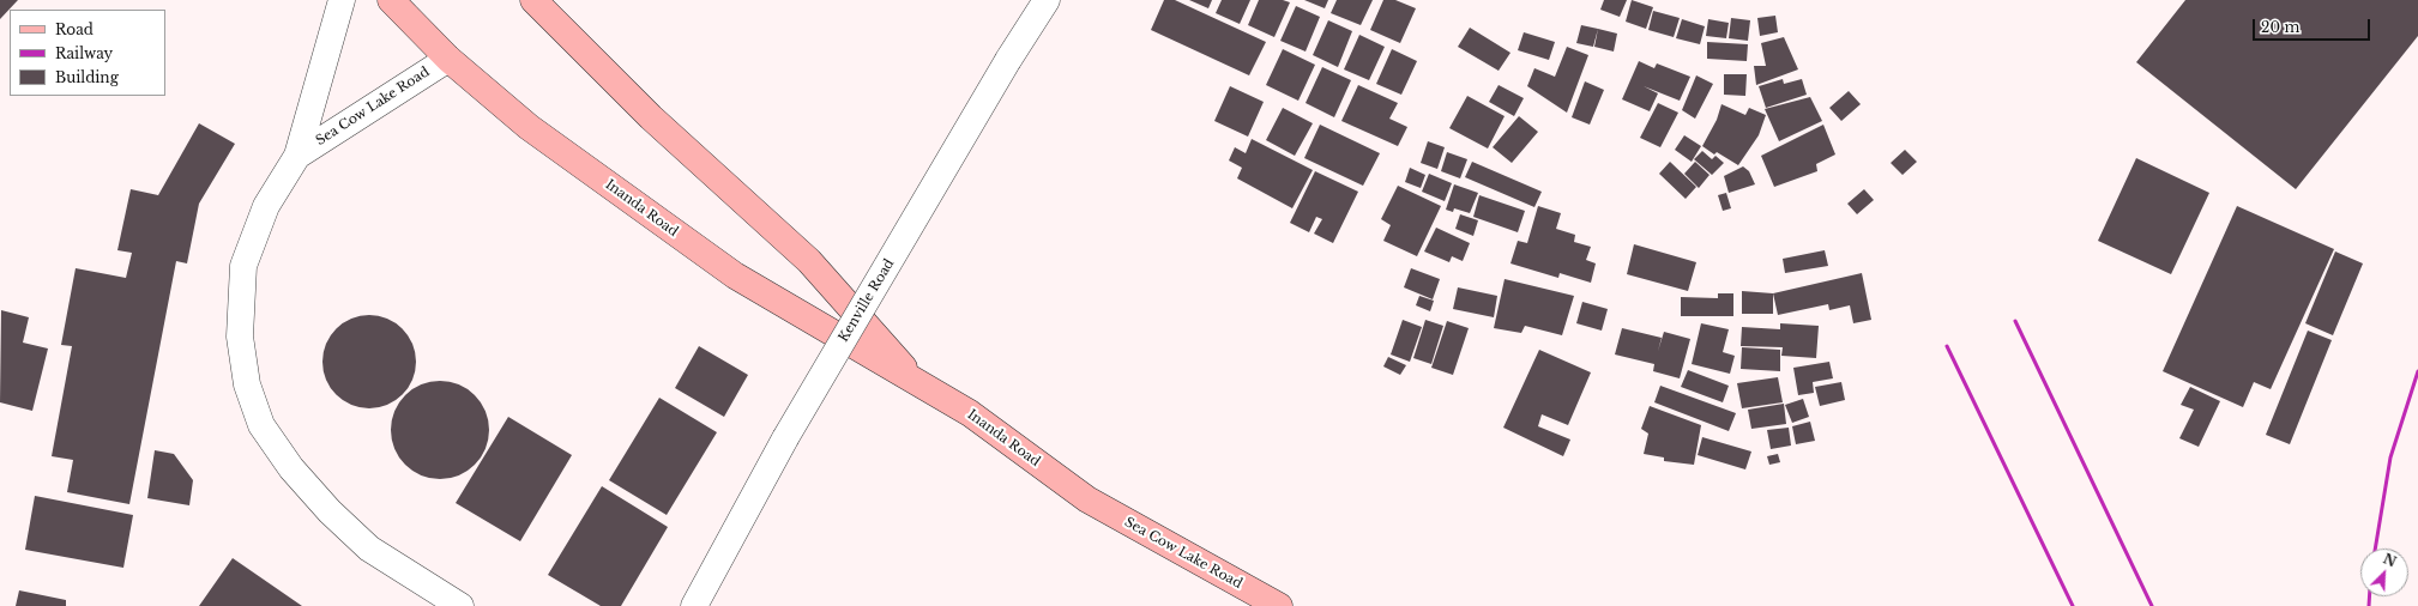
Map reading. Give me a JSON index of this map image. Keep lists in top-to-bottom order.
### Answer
{
  "streets": {
    "main road": ["Sea Cow Lake Road", "Inanda Road"],
    "street": ["Kenville Road"]
  },
  "crossings": [
    ["Sea Cow Lake Road", "Inanda Road"]
  ],
  "legend": ["Road", "Railway", "Building"],
  "scale_bar": "20 m",
  "north": "top right"
}
